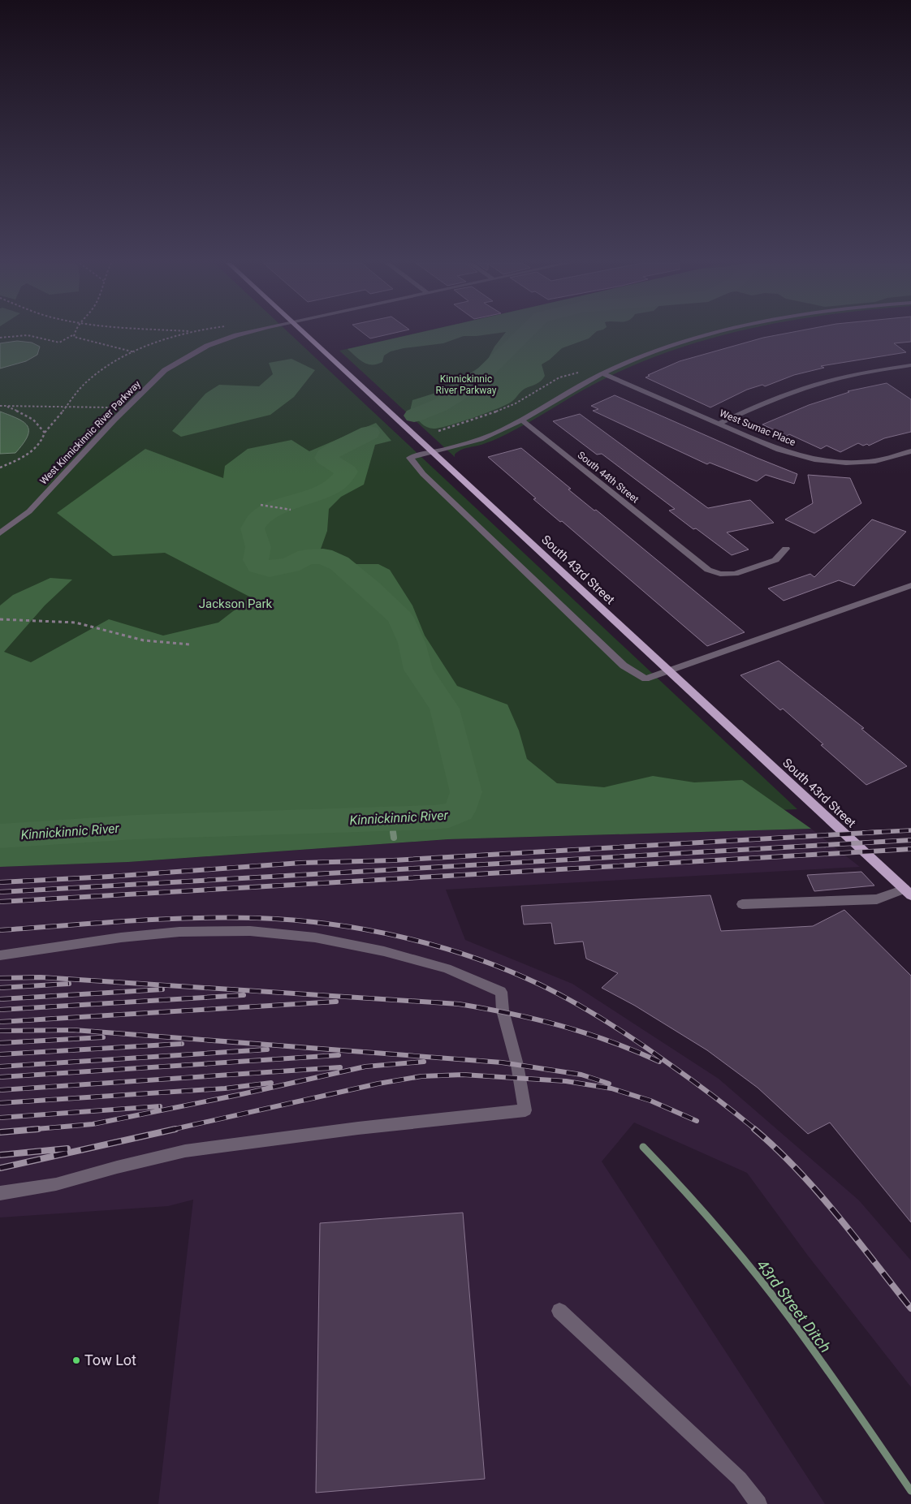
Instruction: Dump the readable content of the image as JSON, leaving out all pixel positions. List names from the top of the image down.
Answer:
{
  "streets": {
    "main road": ["South 43rd Street"],
    "street": ["West Sumac Place", "West Kinnickinnic River Parkway", "South 44th Street"]
  },
  "water": ["Kinnickinnic River", "43rd Street Ditch"],
  "parks": ["Kinnickinnic River Parkway", "Jackson Park"],
  "places": ["Tow Lot"]
}
